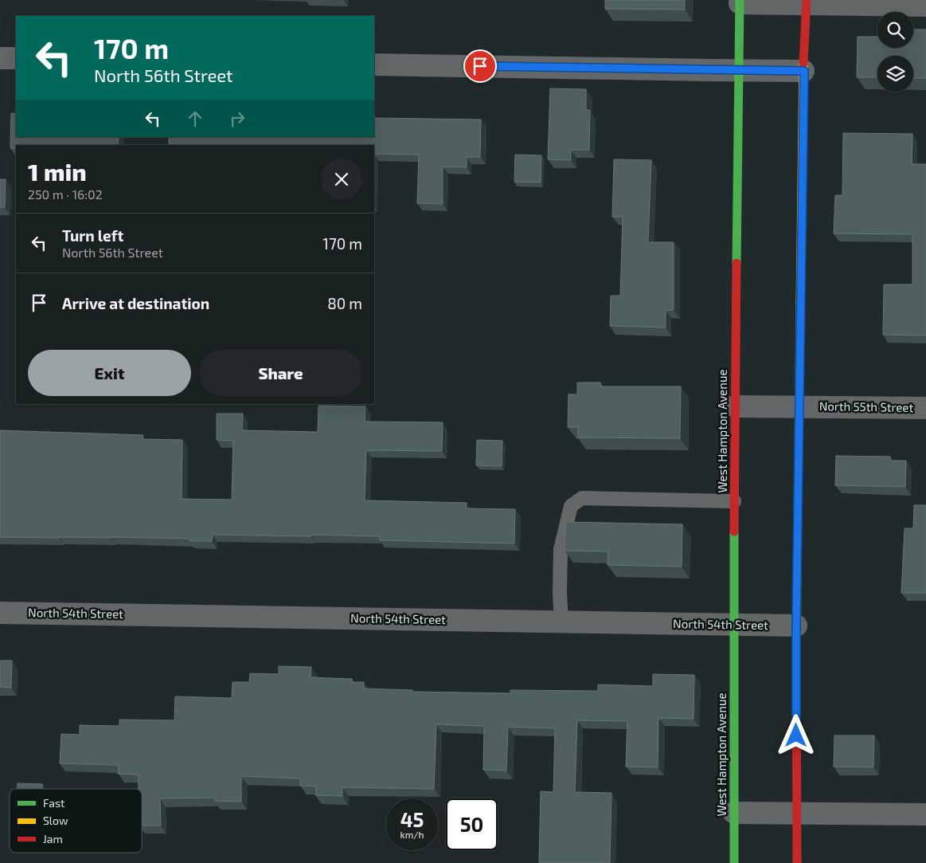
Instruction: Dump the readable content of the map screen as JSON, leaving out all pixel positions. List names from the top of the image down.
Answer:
{
  "streets": {
    "main road": ["West Hampton Avenue"],
    "street": ["North 55th Street", "North 54th Street"]
  },
  "crossings": [
    ["North 55th Street", "West Hampton Avenue"],
    ["West Hampton Avenue", "North 54th Street"]
  ],
  "legend": ["Fast", "Slow", "Jam"],
  "page": {
    "turn": ["170 m", "North 56th Street"],
    "heading": ["1 min", "250 m · 16:02"],
    "list": [
      {
        "name": "Turn left",
        "note": "North 56th Street",
        "value": "170 m"
      },
      {
        "name": "Arrive at destination",
        "value": "80 m"
      }
    ],
    "buttons": ["Exit", "Share"],
    "speed": "45 km/h",
    "limit": "50"
  }
}
